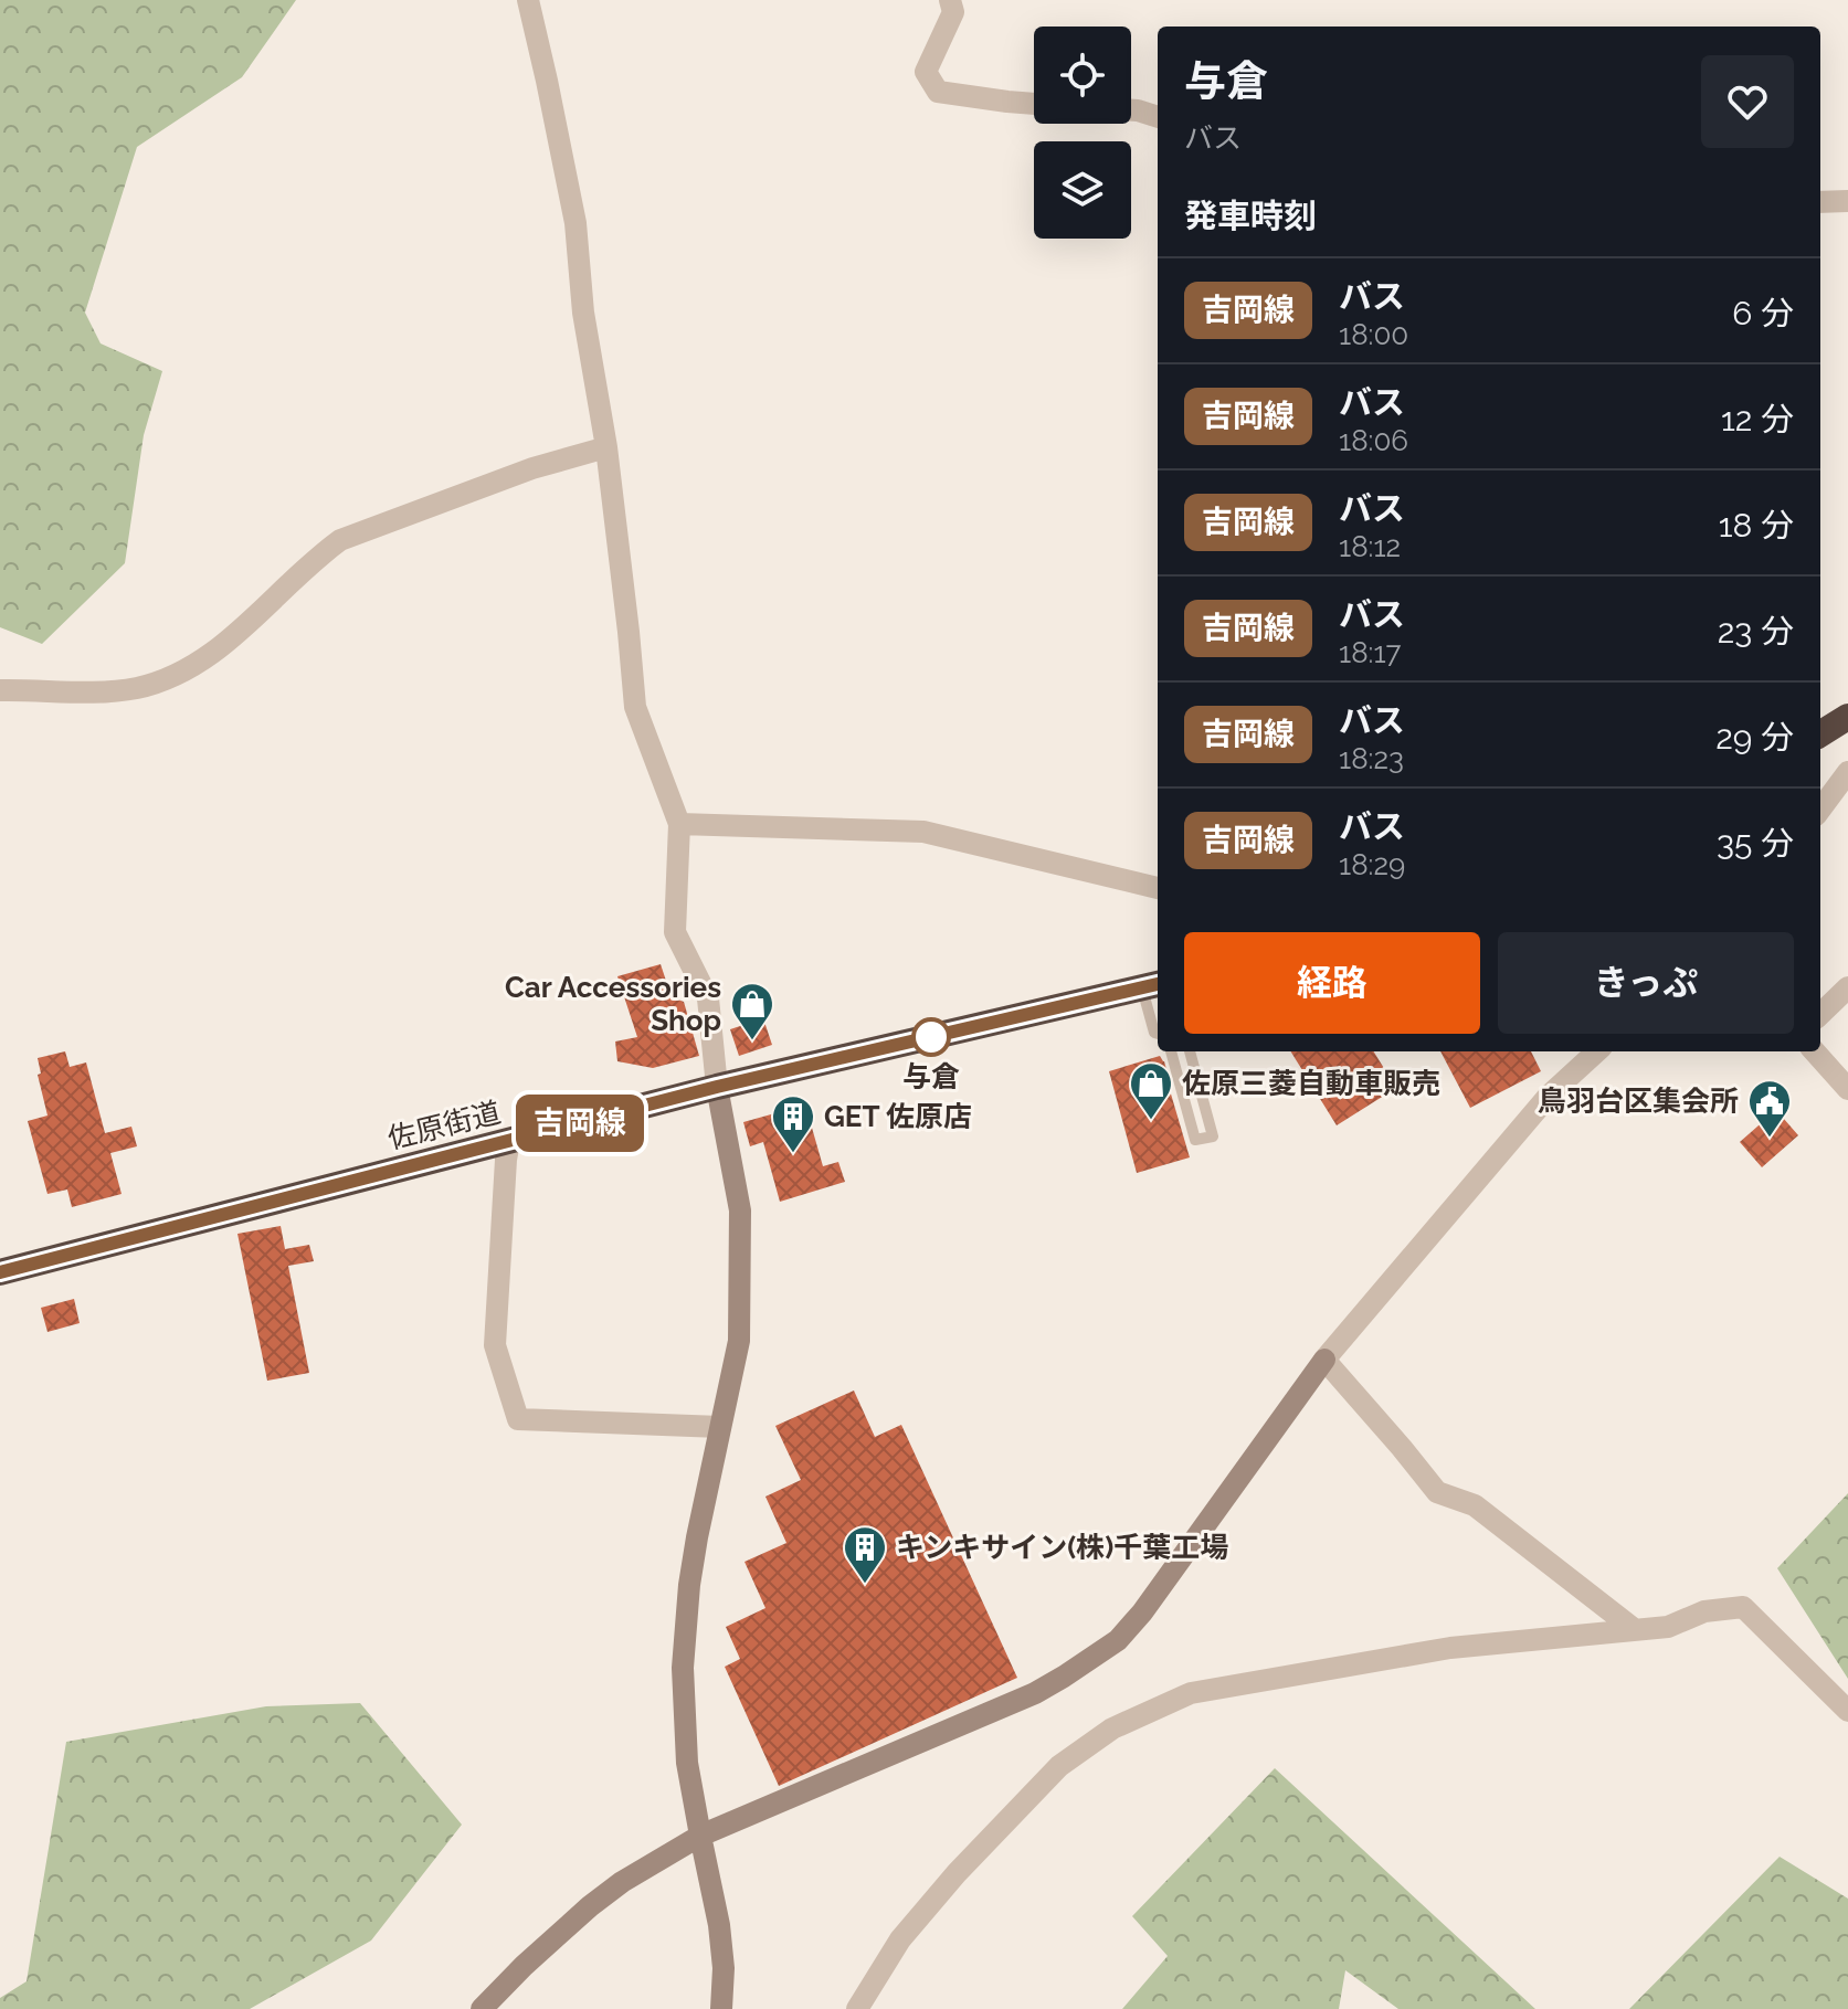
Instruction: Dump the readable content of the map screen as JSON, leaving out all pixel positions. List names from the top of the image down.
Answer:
{
  "streets": {
    "highway": ["佐原街道"]
  },
  "places": {
    "other": ["与倉"],
    "shop": ["Car Accessories Shop", "佐原三菱自動車販売"],
    "public building": ["鳥羽台区集会所"],
    "building": ["GET 佐原店", "キンキサイン(株)千葉工場"]
  },
  "lines": ["bus line 吉岡線"],
  "page": {
    "on_map": "吉岡線",
    "heading": [
      ["与倉", "バス"],
      "発車時刻"
    ],
    "list": [
      {
        "mark": "吉岡線",
        "name": "バス",
        "note": "18:00",
        "value": "6 分"
      },
      {
        "mark": "吉岡線",
        "name": "バス",
        "note": "18:06",
        "value": "12 分"
      },
      {
        "mark": "吉岡線",
        "name": "バス",
        "note": "18:12",
        "value": "18 分"
      },
      {
        "mark": "吉岡線",
        "name": "バス",
        "note": "18:17",
        "value": "23 分"
      },
      {
        "mark": "吉岡線",
        "name": "バス",
        "note": "18:23",
        "value": "29 分"
      },
      {
        "mark": "吉岡線",
        "name": "バス",
        "note": "18:29",
        "value": "35 分"
      }
    ],
    "buttons": ["経路", "きっぷ"]
  }
}
